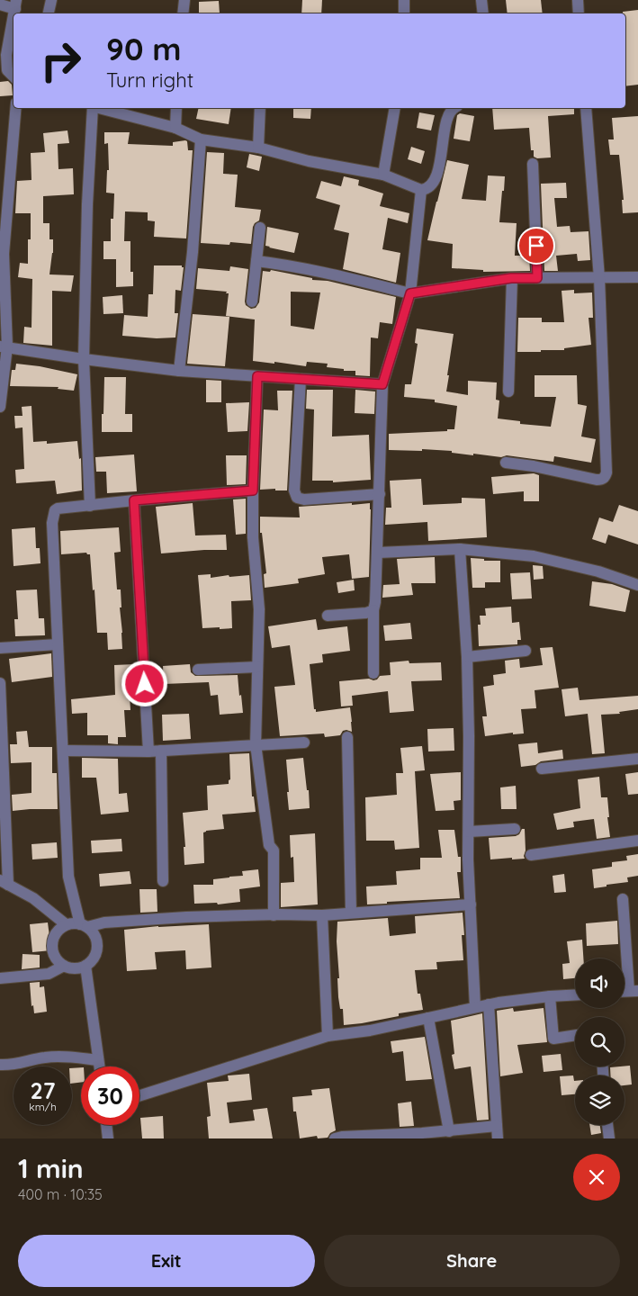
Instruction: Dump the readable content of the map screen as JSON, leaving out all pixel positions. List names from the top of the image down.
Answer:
{
  "page": {
    "turn": ["90 m", "Turn right"],
    "speed": "27 km/h",
    "limit": "30",
    "heading": ["1 min", "400 m · 10:35"],
    "buttons": ["Exit", "Share"]
  }
}
